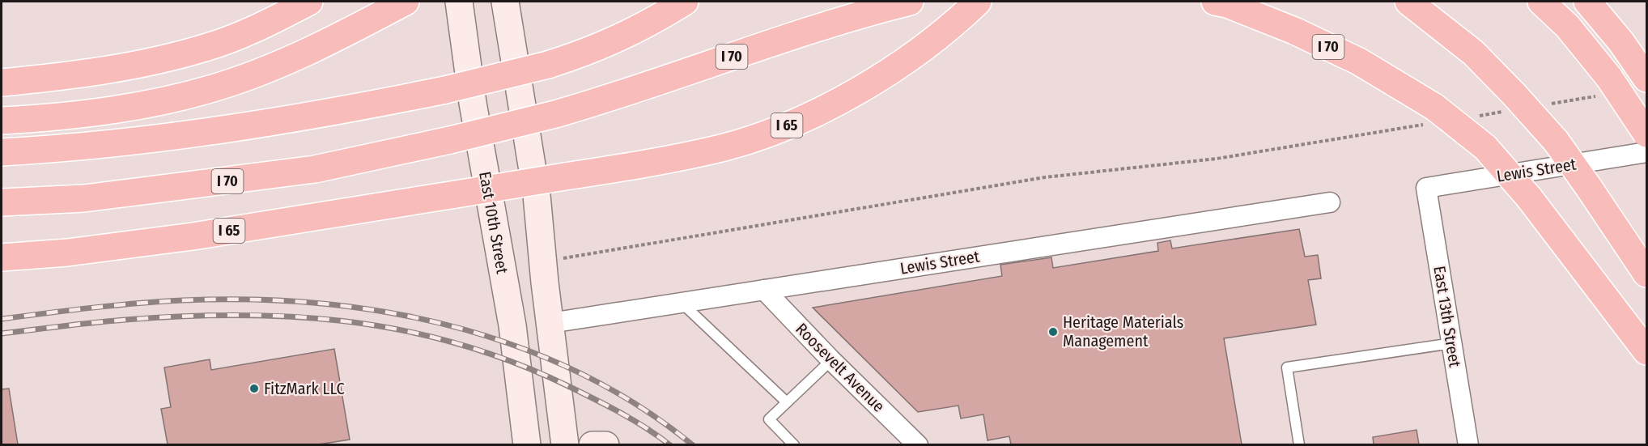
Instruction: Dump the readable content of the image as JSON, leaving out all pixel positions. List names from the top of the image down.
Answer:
{
  "streets": {
    "highway": ["I 70", "I 65"],
    "main road": ["East 10th Street"],
    "street": ["Lewis Street", "East 13th Street", "Roosevelt Avenue"]
  },
  "crossings": [
    ["Lewis Street", "East 13th Street"],
    ["Lewis Street", "Roosevelt Avenue"]
  ],
  "places": ["Heritage Materials Management", "FitzMark LLC"]
}
